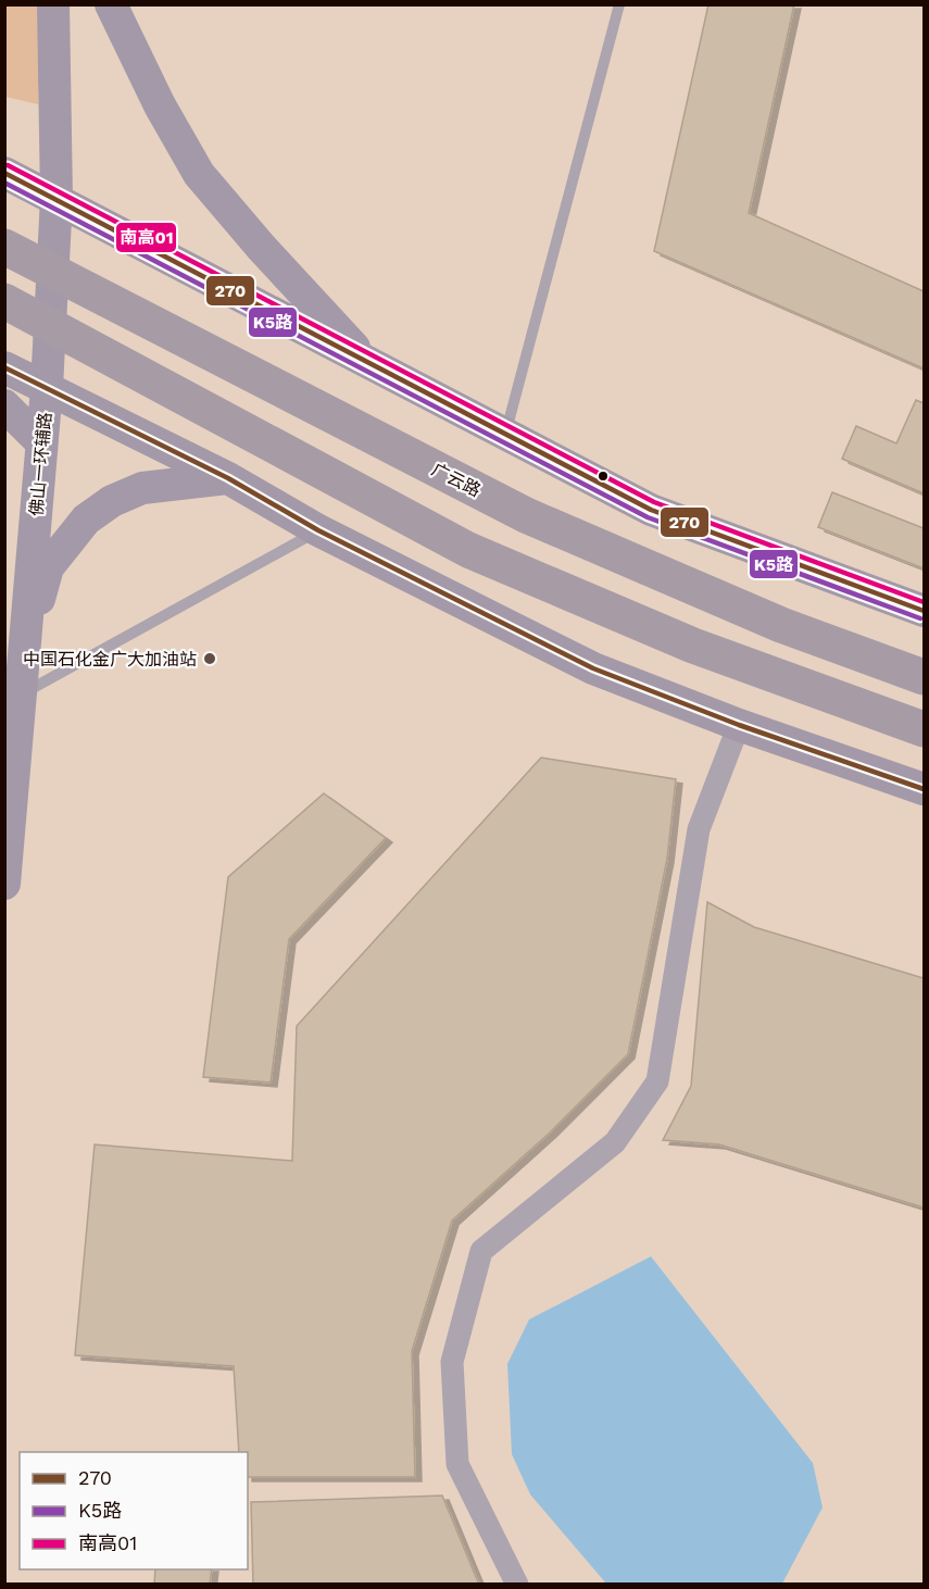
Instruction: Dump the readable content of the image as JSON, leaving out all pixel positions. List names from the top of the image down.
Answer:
{
  "streets": {
    "main road": ["佛山一环辅路", "广云路"]
  },
  "places": ["中国石化金广大加油站"],
  "lines": ["transit line 南高01", "transit line 270", "transit line K5路"],
  "legend": ["270", "K5路", "南高01"]
}
